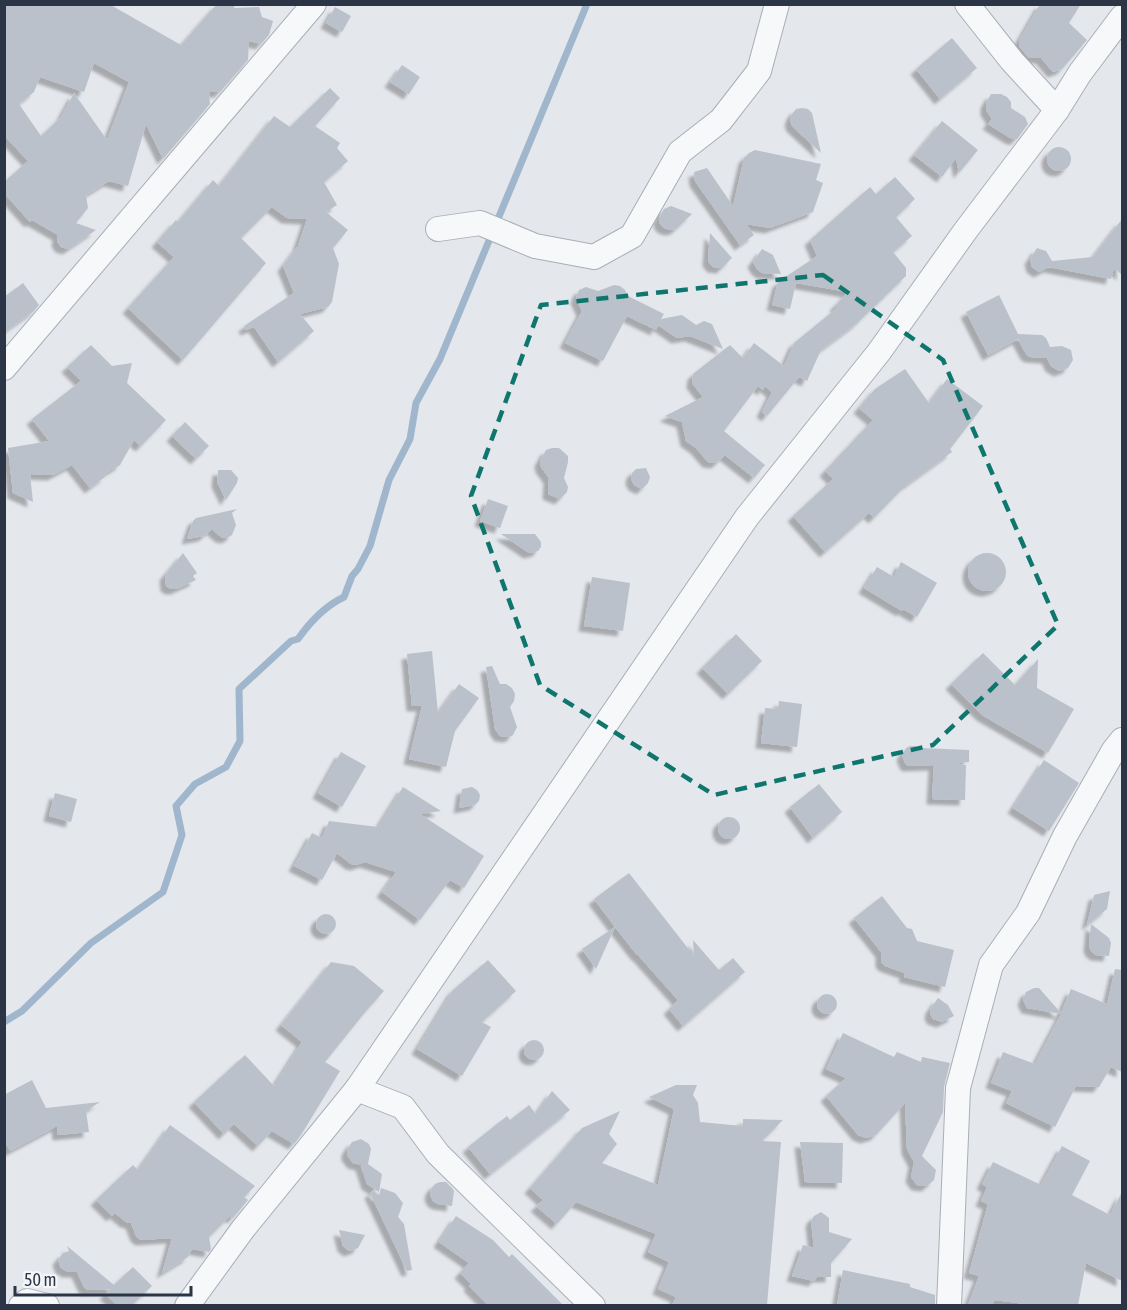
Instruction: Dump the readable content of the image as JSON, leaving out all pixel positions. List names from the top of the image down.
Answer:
{
  "scale_bar": "50 m"
}
